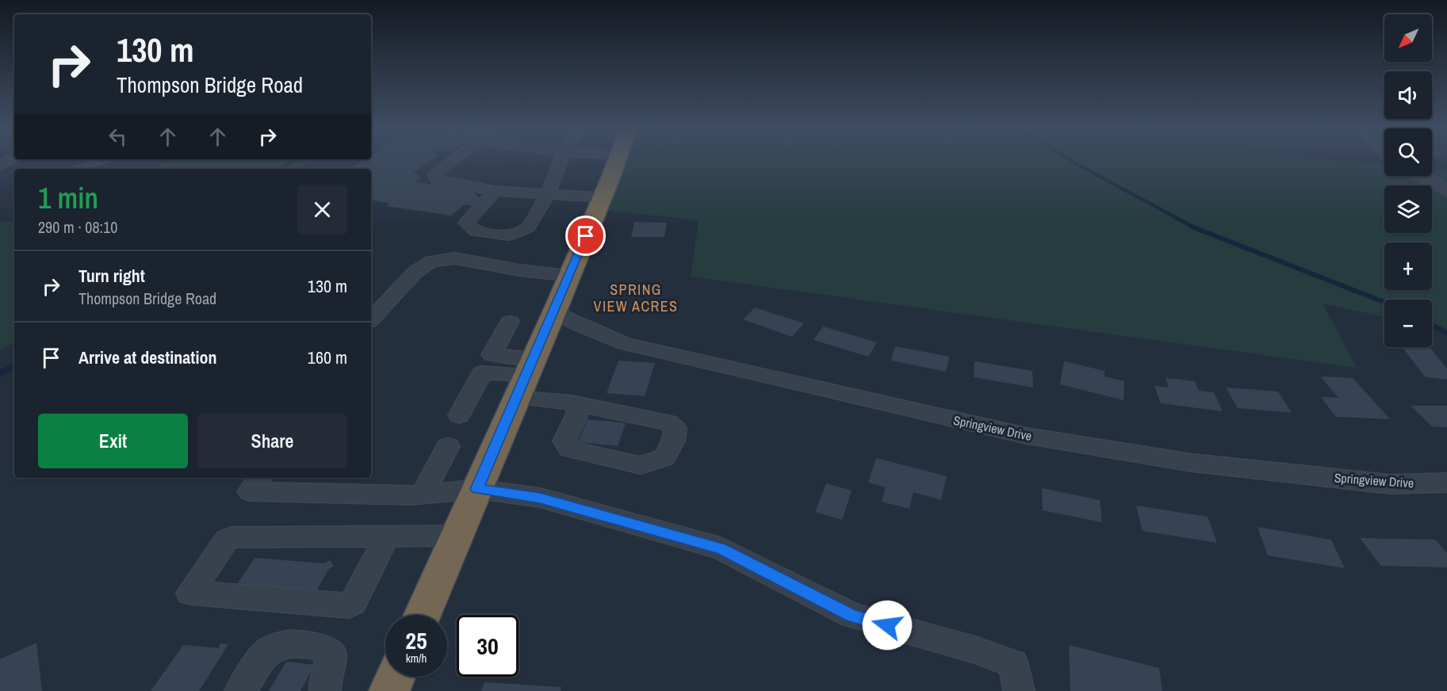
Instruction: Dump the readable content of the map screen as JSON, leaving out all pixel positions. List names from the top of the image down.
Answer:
{
  "streets": {
    "street": ["Springview Drive"]
  },
  "districts": ["SPRING VIEW ACRES"],
  "north": "bottom left",
  "page": {
    "map_buttons": ["+", "−"],
    "turn": ["130 m", "Thompson Bridge Road"],
    "heading": ["1 min", "290 m · 08:10"],
    "list": [
      {
        "name": "Turn right",
        "note": "Thompson Bridge Road",
        "value": "130 m"
      },
      {
        "name": "Arrive at destination",
        "value": "160 m"
      }
    ],
    "buttons": ["Exit", "Share"],
    "speed": "25 km/h",
    "limit": "30"
  }
}
